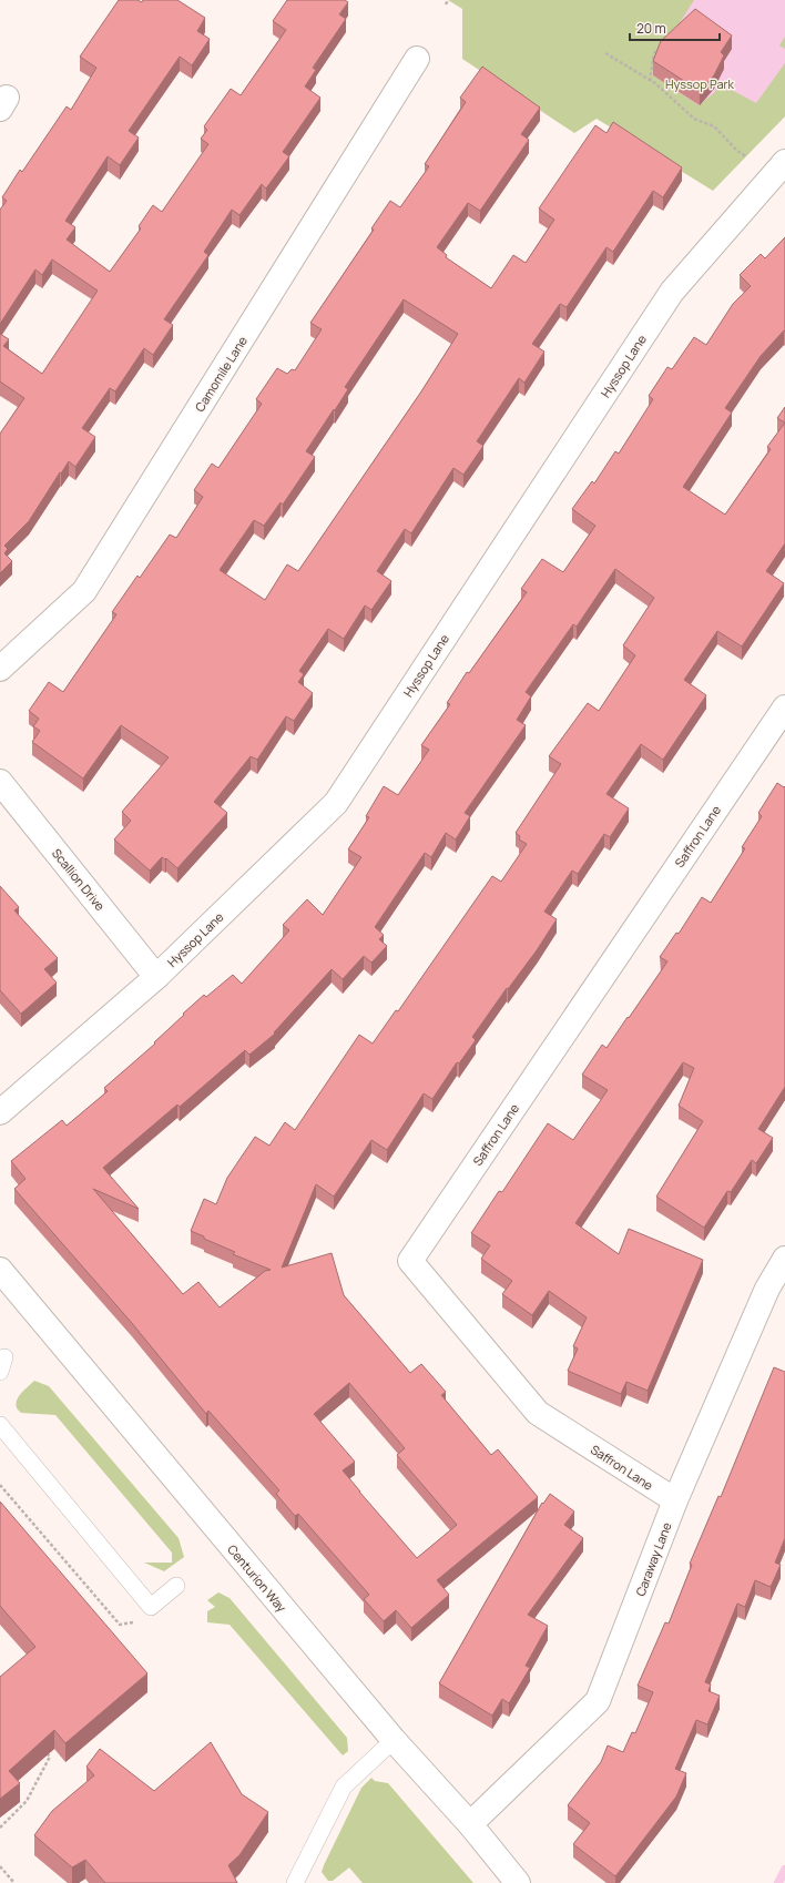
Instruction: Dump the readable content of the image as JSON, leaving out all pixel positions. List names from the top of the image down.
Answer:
{
  "streets": {
    "street": [
      "Hyssop Lane",
      "Camomile Lane",
      "Saffron Lane",
      "Scallion Drive",
      "Caraway Lane",
      "Centurion Way"
    ]
  },
  "crossings": [
    ["Hyssop Lane", "Scallion Drive"],
    ["Saffron Lane", "Caraway Lane"],
    ["Caraway Lane", "Centurion Way"]
  ],
  "parks": ["Hyssop Park"],
  "scale_bar": "20 m"
}
